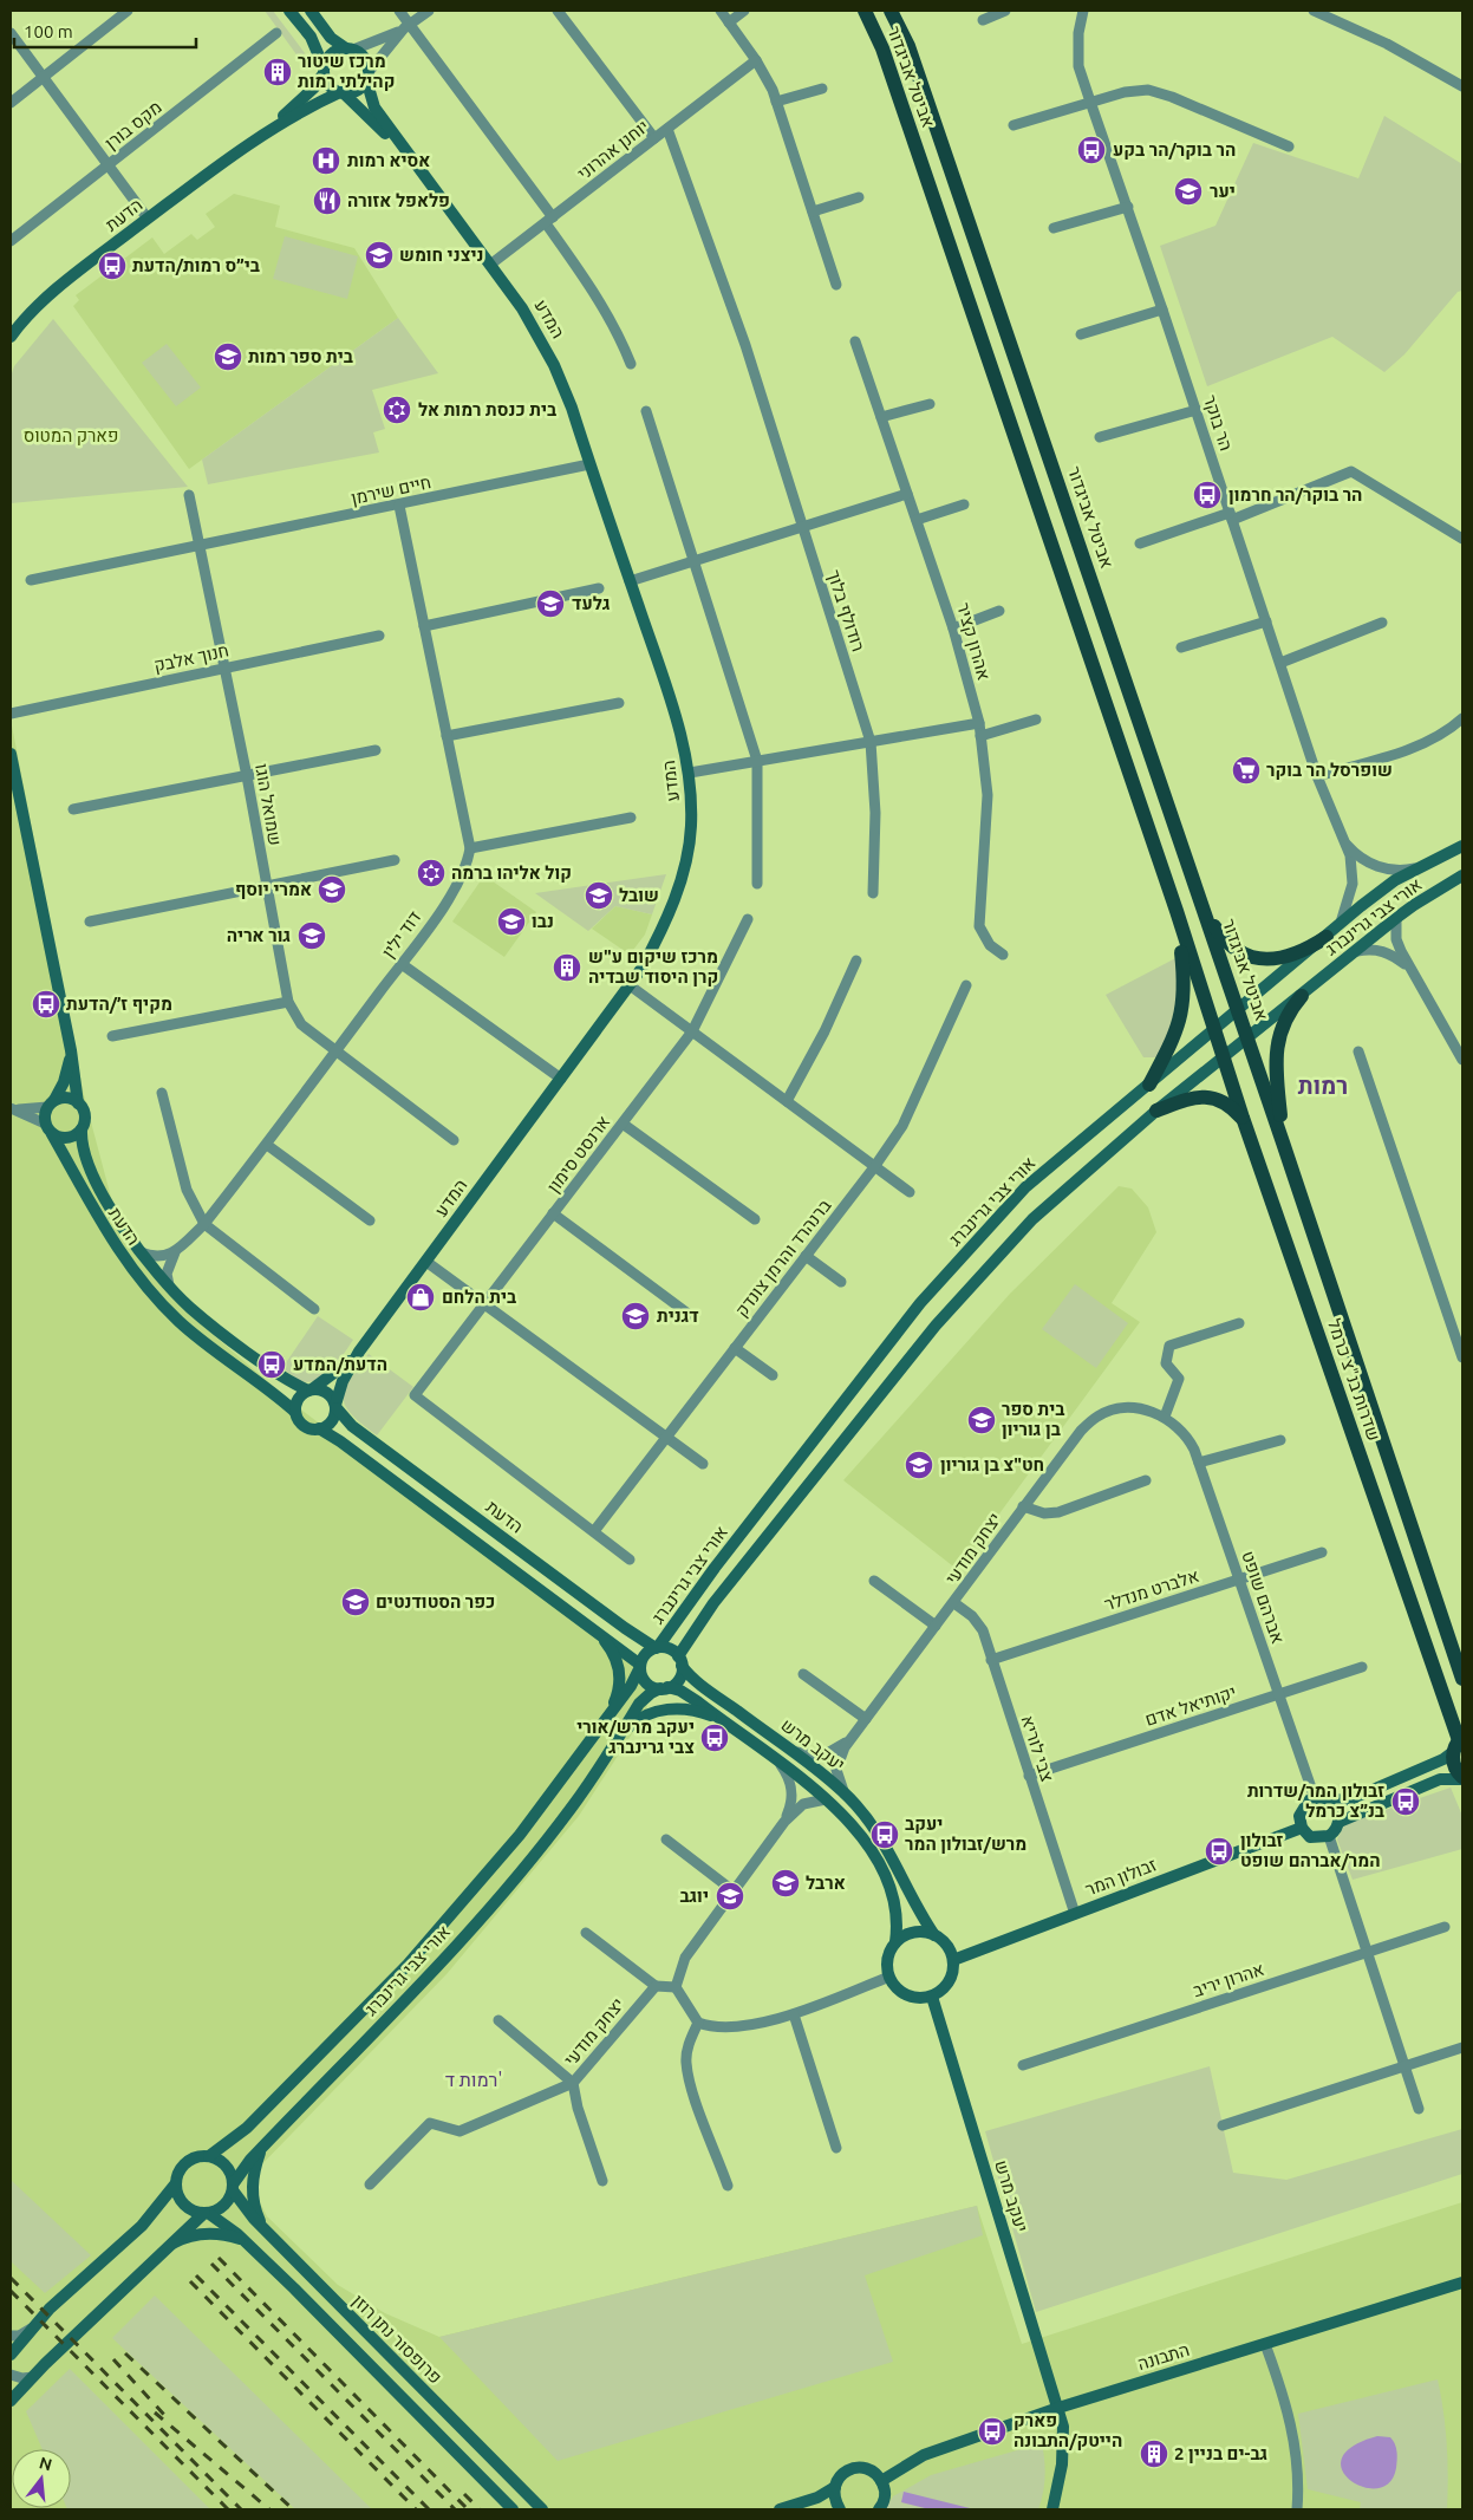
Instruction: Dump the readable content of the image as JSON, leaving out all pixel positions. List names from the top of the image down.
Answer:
{
  "streets": {
    "main road": ["אביטל אביגדור", "שדרות בנ\"צ כרמל"],
    "street": [
      "מקס בורן",
      "יוחנן אהרוני",
      "הדעת",
      "המדע",
      "הר בוקר",
      "חיים שירמן",
      "רודולף בלוך",
      "אהרון קציר",
      "חנוך אלבק",
      "שמואל הוגו",
      "אורי צבי גרינברג",
      "דוד ילין",
      "ארנסט סימון",
      "ברנהרד והרמן צונדק",
      "יצחק מודעי",
      "אלברט מנדלר",
      "אברהם שופט",
      "יקותיאל אדם",
      "יעקב מרש",
      "צבי לוריא",
      "זבולון המר",
      "אהרון יריב",
      "פרופסור נתן רוזן",
      "התבונה"
    ]
  },
  "crossings": [
    ["אביטל אביגדור", "אורי צבי גרינברג"],
    ["אביטל אביגדור", "שדרות בנ\"צ כרמל"],
    ["יוחנן אהרוני", "המדע"],
    ["יוחנן אהרוני", "רודולף בלוך"],
    ["הדעת", "המדע"],
    ["הדעת", "אורי צבי גרינברג"],
    ["הדעת", "יעקב מרש"],
    ["המדע", "חיים שירמן"],
    ["הר בוקר", "אורי צבי גרינברג"],
    ["חיים שירמן", "שמואל הוגו"],
    ["חיים שירמן", "דוד ילין"],
    ["חנוך אלבק", "שמואל הוגו"],
    ["שמואל הוגו", "דוד ילין"],
    ["אורי צבי גרינברג", "שדרות בנ\"צ כרמל"],
    ["אורי צבי גרינברג", "יעקב מרש"],
    ["אורי צבי גרינברג", "פרופסור נתן רוזן"],
    ["ארנסט סימון", "ברנהרד והרמן צונדק"],
    ["יצחק מודעי", "אברהם שופט"],
    ["יצחק מודעי", "יעקב מרש"],
    ["יצחק מודעי", "צבי לוריא"],
    ["אלברט מנדלר", "אברהם שופט"],
    ["אלברט מנדלר", "צבי לוריא"],
    ["אברהם שופט", "יקותיאל אדם"],
    ["אברהם שופט", "זבולון המר"],
    ["יקותיאל אדם", "צבי לוריא"],
    ["יעקב מרש", "זבולון המר"],
    ["יעקב מרש", "התבונה"],
    ["צבי לוריא", "זבולון המר"]
  ],
  "districts": ["רמות", "רמות ד'"],
  "parks": ["פארק המטוס"],
  "places": {
    "building": ["מרכז שיטור קהילתי רמות", "מרכז שיקום ע\"ש קרן היסוד שבדיה", "גב-ים בניין 2"],
    "bus stop": [
      "הר בוקר/הר בקע",
      "בי״ס רמות/הדעת",
      "הר בוקר/הר חרמון",
      "מקיף ז׳/הדעת",
      "הדעת/המדע",
      "יעקב מרש/אורי צבי גרינברג",
      "זבולון המר/שדרות בנ״צ כרמל",
      "יעקב מרש/זבולון המר",
      "זבולון המר/אברהם שופט",
      "פארק הייטק/התבונה"
    ],
    "hospital": ["אסיא רמות"],
    "school or university": [
      "יער",
      "ניצני חומש",
      "בית ספר רמות",
      "גלעד",
      "אמרי יוסף",
      "שובל",
      "נבו",
      "גור אריה",
      "דגנית",
      "בית ספר בן גוריון",
      "חט\"צ בן גוריון",
      "כפר הסטודנטים",
      "ארבל",
      "יוגב"
    ],
    "restaurant": ["פלאפל אזורה"],
    "synagogue": ["בית כנסת רמות אל", "קול אליהו ברמה"],
    "supermarket": ["שופרסל הר בוקר"],
    "shop": ["בית הלחם"]
  },
  "scale_bar": "100 m",
  "north": "top"
}
